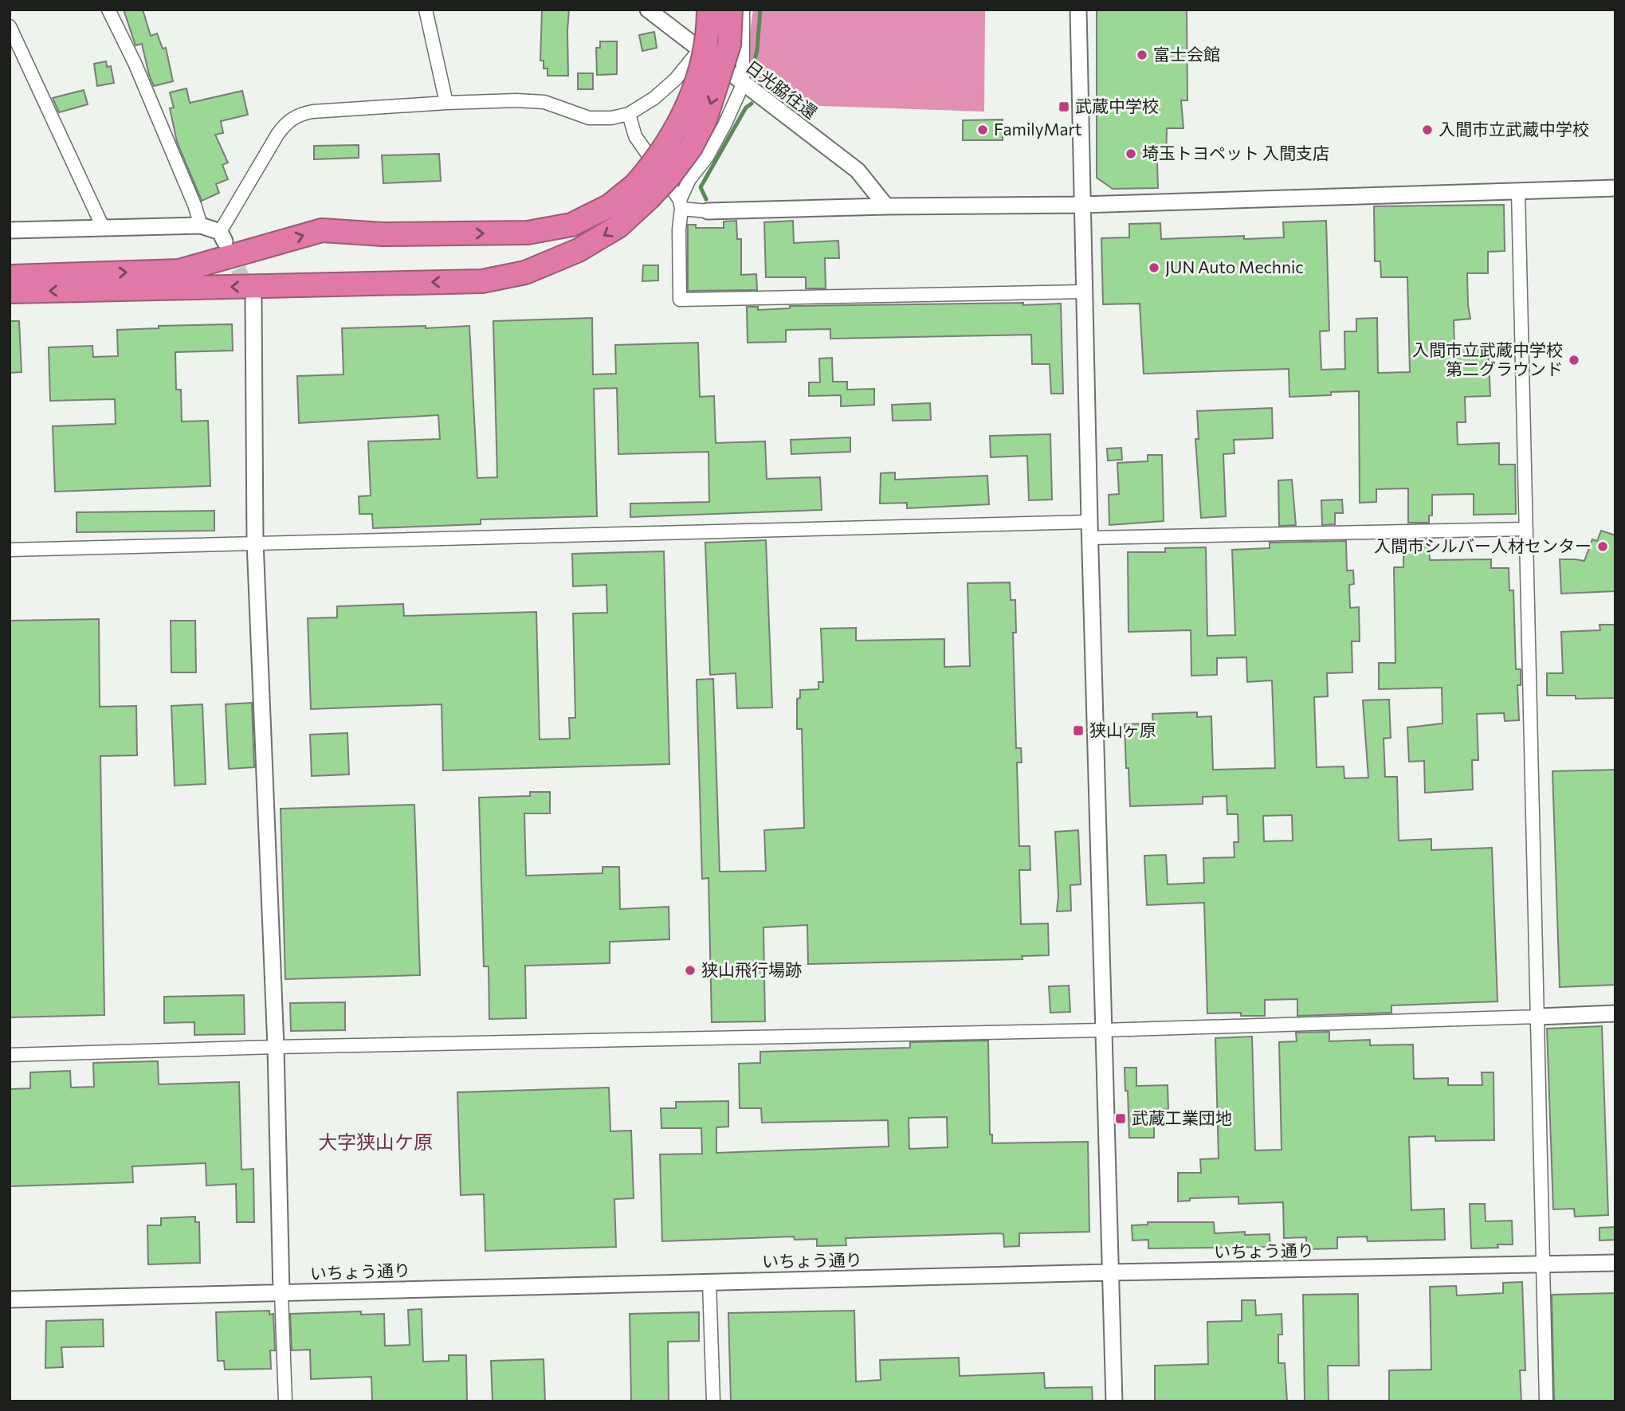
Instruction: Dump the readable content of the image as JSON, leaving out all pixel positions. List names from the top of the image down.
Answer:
{
  "streets": {
    "street": ["日光脇往還", "いちょう通り"]
  },
  "districts": ["大字狭山ケ原"],
  "places": {
    "other": [
      "富士会館",
      "FamilyMart",
      "入間市立武蔵中学校",
      "埼玉トヨペット 入間支店",
      "JUN Auto Mechnic",
      "入間市立武蔵中学校 第二グラウンド",
      "入間市シルバー人材センター",
      "狭山飛行場跡"
    ],
    "transit": ["武蔵中学校", "狭山ヶ原", "武蔵工業団地"]
  }
}
